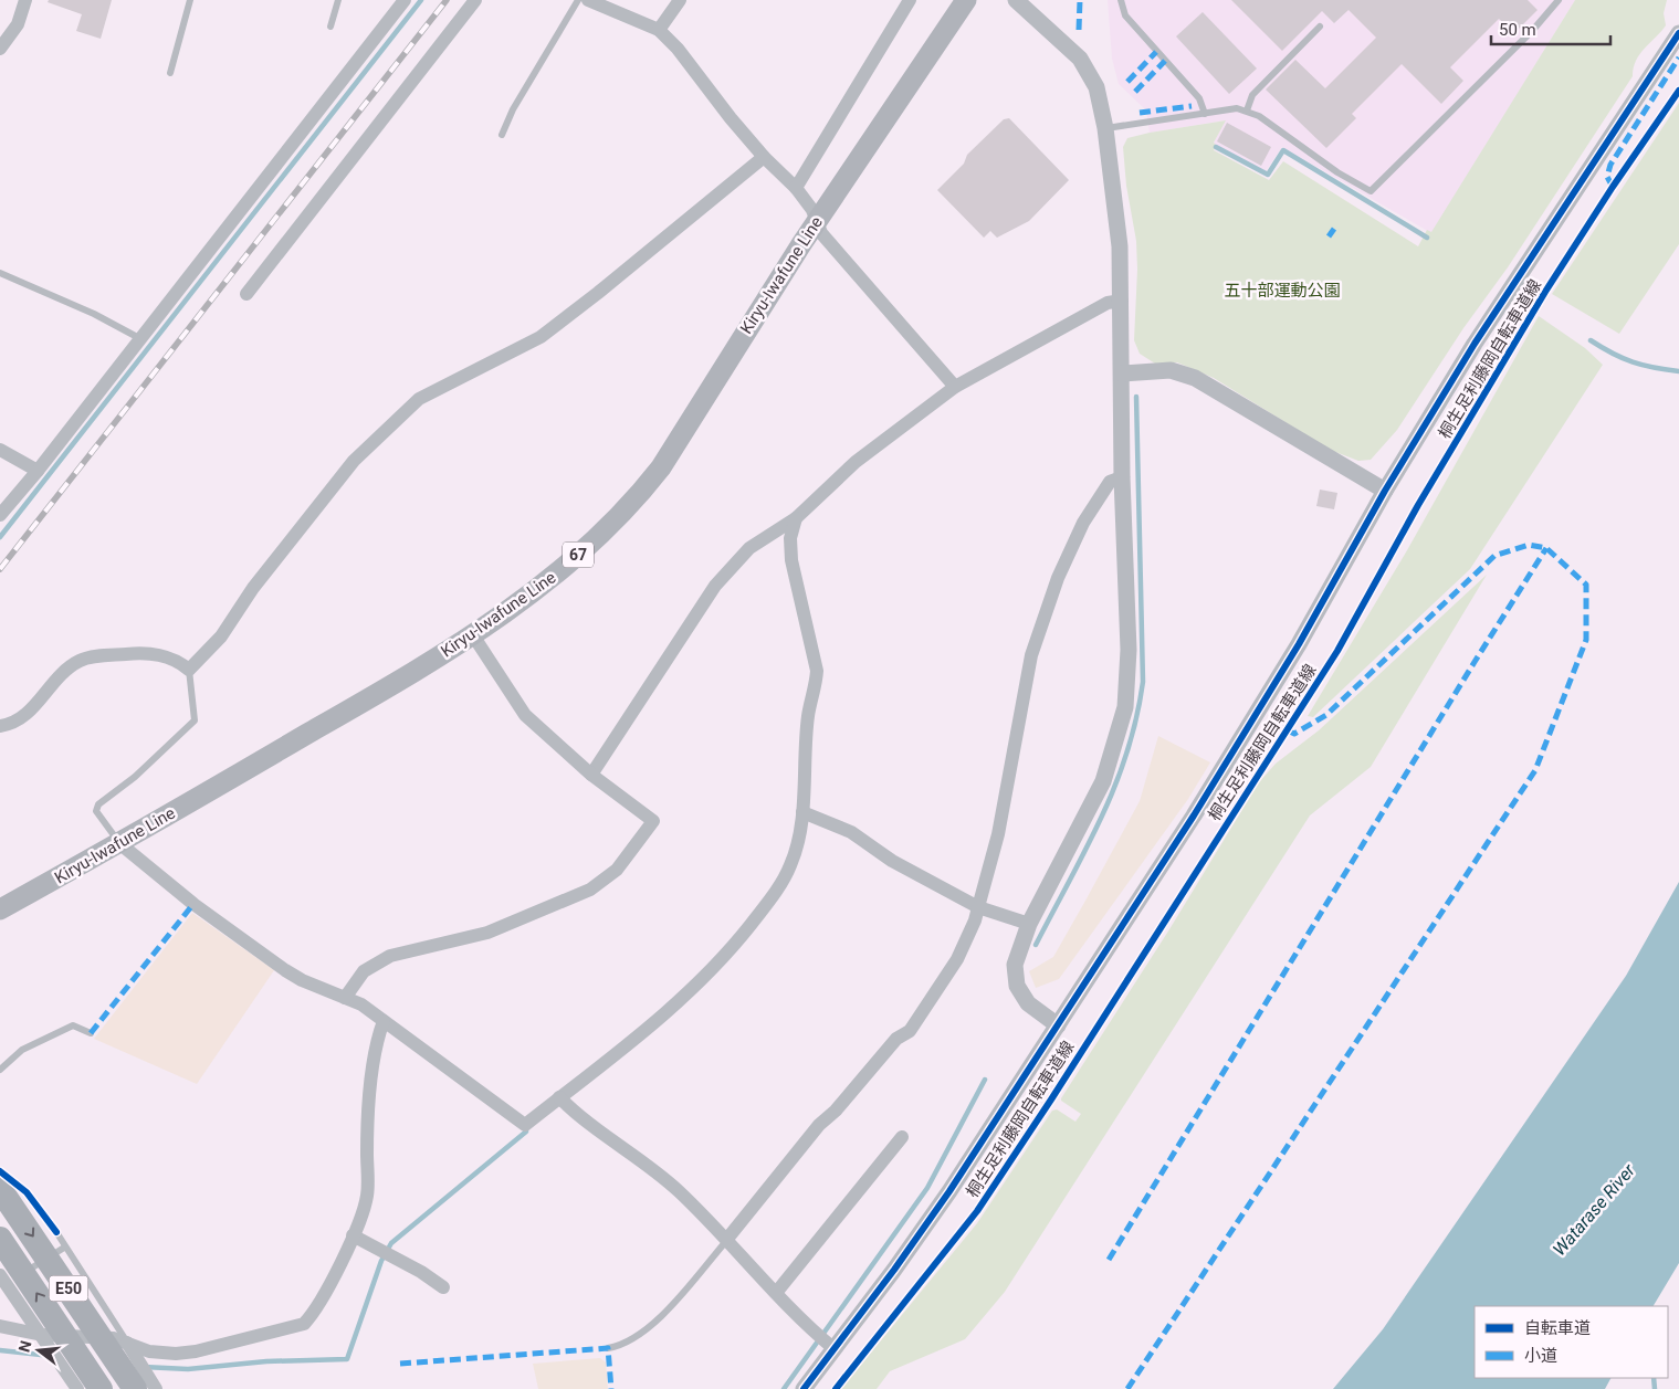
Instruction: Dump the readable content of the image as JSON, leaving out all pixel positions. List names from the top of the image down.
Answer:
{
  "streets": {
    "highway": ["E50"],
    "main road": ["Kiryu-Iwafune Line", "67"],
    "cycle path": ["桐生足利藤岡自転車道線"]
  },
  "water": ["Watarase River"],
  "parks": ["五十部運動公園"],
  "legend": ["自転車道", "小道"],
  "scale_bar": "50 m",
  "north": "left"
}
